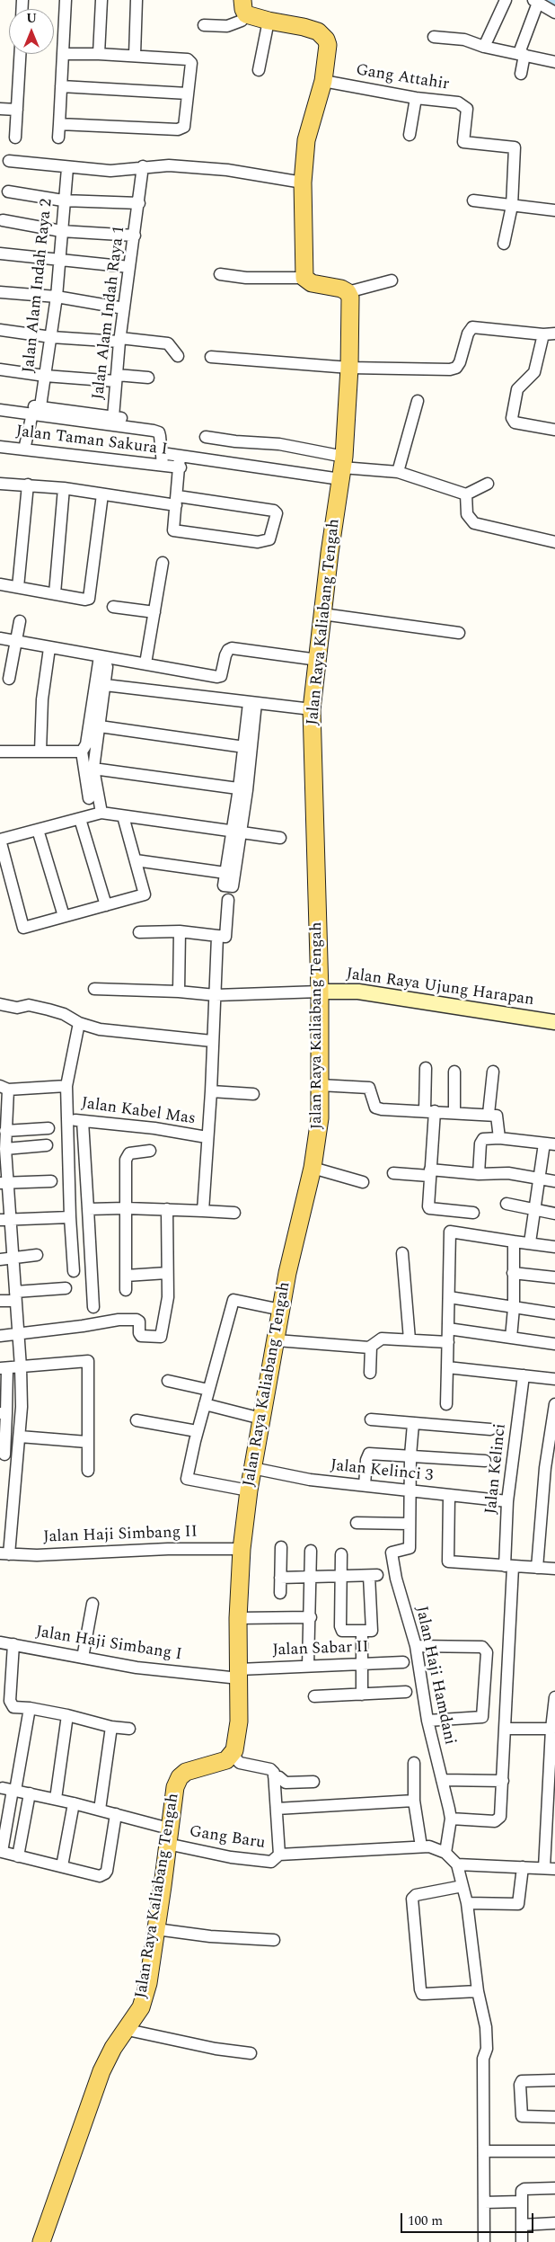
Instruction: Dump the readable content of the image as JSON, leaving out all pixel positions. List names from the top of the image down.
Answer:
{
  "streets": {
    "main road": ["Jalan Raya Kaliabang Tengah"],
    "street": [
      "Gang Attahir",
      "Jalan Alam Indah Raya 2",
      "Jalan Alam Indah Raya 1",
      "Jalan Taman Sakura I",
      "Jalan Raya Ujung Harapan",
      "Jalan Kabel Mas",
      "Jalan Kelinci",
      "Jalan Kelinci 3",
      "Jalan Haji Simbang II",
      "Jalan Haji Simbang I",
      "Jalan Sabar II",
      "Jalan Haji Hamdani",
      "Gang Baru"
    ]
  },
  "crossings": [
    ["Jalan Alam Indah Raya 2", "Jalan Alam Indah Raya 1"],
    ["Jalan Alam Indah Raya 2", "Jalan Taman Sakura I"],
    ["Jalan Raya Kaliabang Tengah", "Jalan Raya Ujung Harapan"],
    ["Jalan Raya Kaliabang Tengah", "Jalan Kelinci 3"],
    ["Jalan Raya Kaliabang Tengah", "Jalan Haji Simbang II"],
    ["Jalan Raya Kaliabang Tengah", "Jalan Haji Simbang I"],
    ["Jalan Raya Kaliabang Tengah", "Jalan Sabar II"],
    ["Jalan Raya Kaliabang Tengah", "Gang Baru"],
    ["Jalan Kelinci", "Jalan Kelinci 3"],
    ["Jalan Kelinci", "Jalan Haji Hamdani"],
    ["Jalan Kelinci 3", "Jalan Haji Hamdani"],
    ["Jalan Haji Simbang I", "Jalan Sabar II"]
  ],
  "scale_bar": "100 m",
  "north": "top"
}
